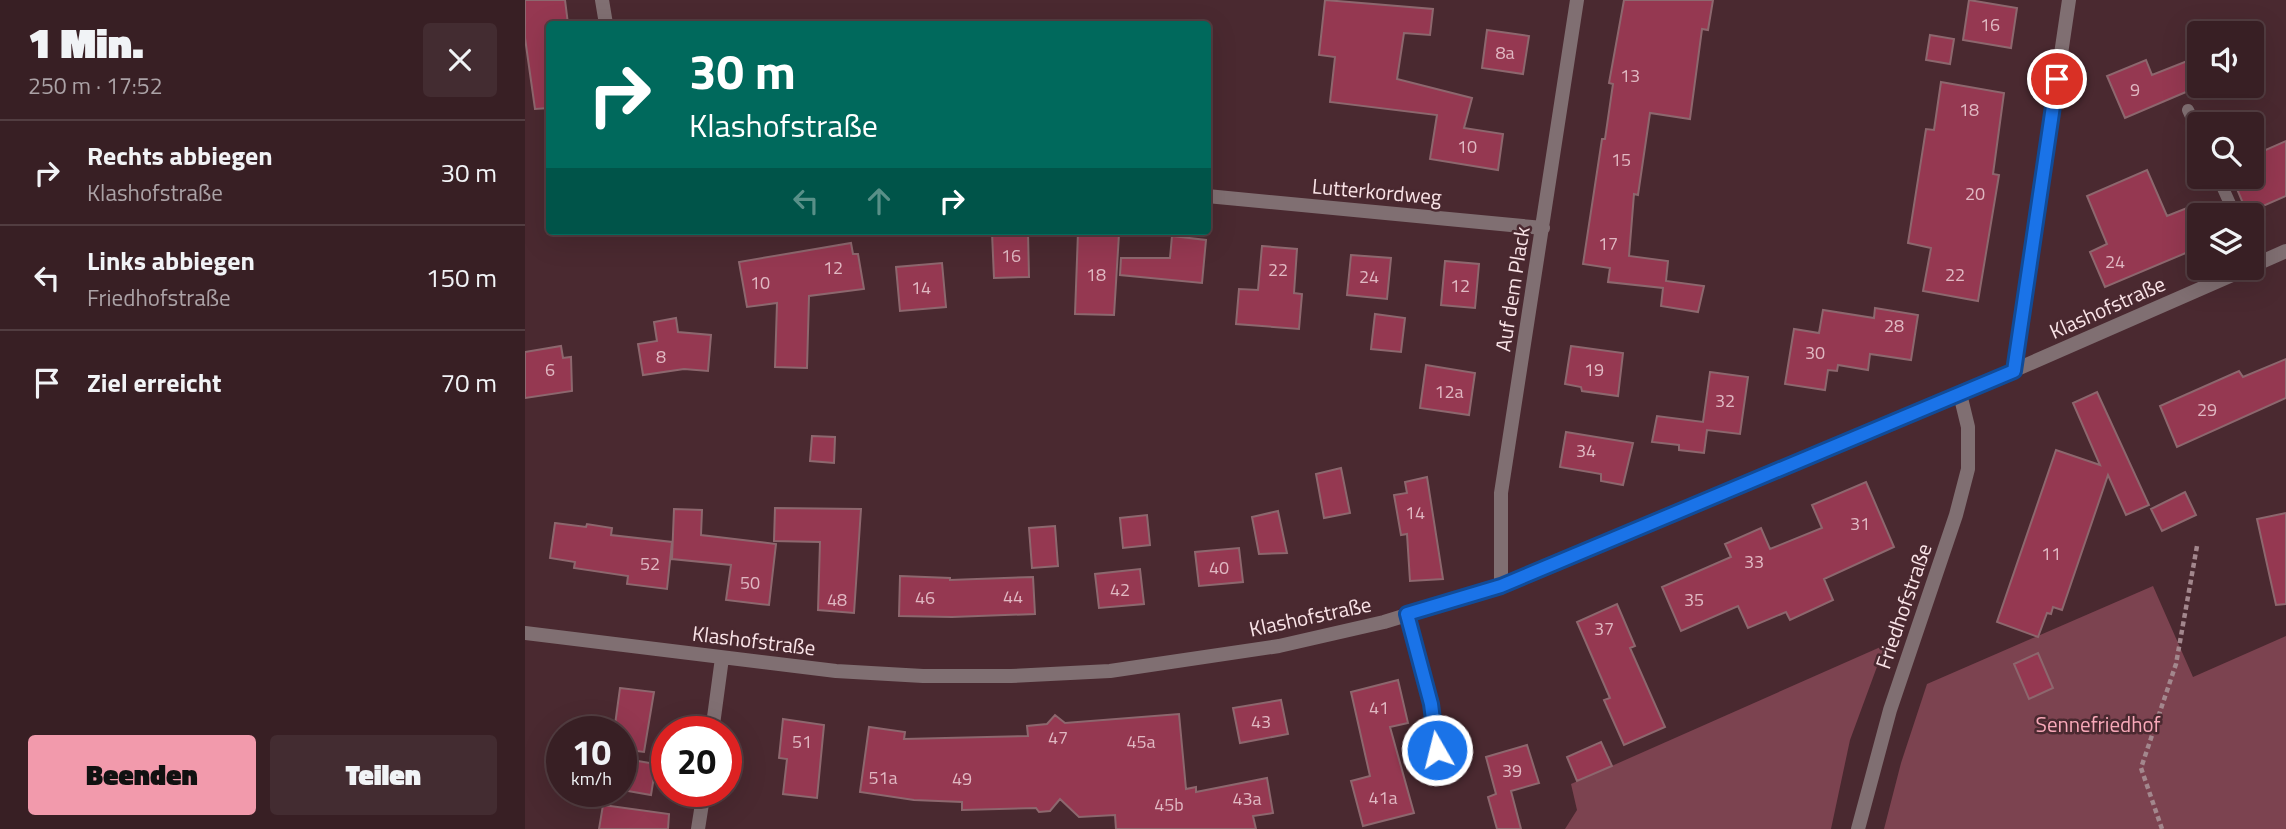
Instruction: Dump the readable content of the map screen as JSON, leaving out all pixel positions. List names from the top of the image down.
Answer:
{
  "streets": {
    "street": [
      "Lutterkordweg",
      "Auf dem Plack",
      "Klashofstraße",
      "Friedhofstraße"
    ]
  },
  "crossings": [
    ["Lutterkordweg", "Auf dem Plack"],
    ["Auf dem Plack", "Klashofstraße"],
    ["Klashofstraße", "Friedhofstraße"]
  ],
  "parks": ["Sennefriedhof"],
  "house_numbers": [
    "16",
    "8a",
    "13",
    "9",
    "18",
    "10",
    "15",
    "20",
    "17",
    "16",
    "24",
    "12",
    "22",
    "18",
    "22",
    "24",
    "10",
    "12",
    "14",
    "28",
    "30",
    "8",
    "6",
    "19",
    "12a",
    "32",
    "29",
    "34",
    "14",
    "31",
    "11",
    "33",
    "52",
    "40",
    "50",
    "42",
    "44",
    "46",
    "48",
    "35",
    "37",
    "41",
    "43",
    "47",
    "51",
    "45a",
    "39",
    "51a",
    "49",
    "41a",
    "43a",
    "45b"
  ],
  "page": {
    "heading": ["1 Min.", "250 m · 17:52"],
    "turn": ["30 m", "Klashofstraße"],
    "list": [
      {
        "name": "Rechts abbiegen",
        "note": "Klashofstraße",
        "value": "30 m"
      },
      {
        "name": "Links abbiegen",
        "note": "Friedhofstraße",
        "value": "150 m"
      },
      {
        "name": "Ziel erreicht",
        "value": "70 m"
      }
    ],
    "speed": "10 km/h",
    "limit": "20",
    "buttons": ["Beenden", "Teilen"]
  }
}
